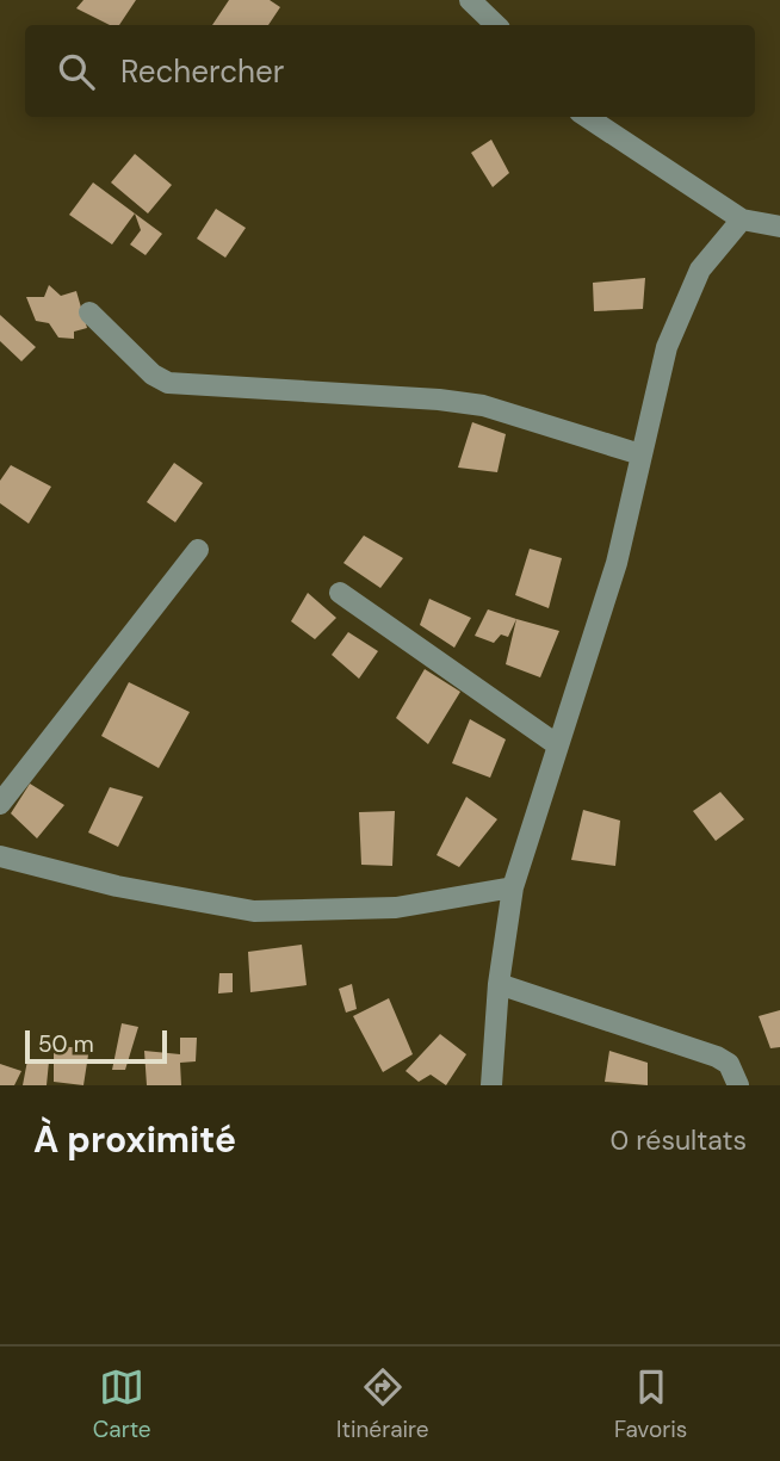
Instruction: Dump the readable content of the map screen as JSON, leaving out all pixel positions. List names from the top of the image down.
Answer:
{
  "scale_bar": "50 m",
  "page": {
    "search": "Rechercher",
    "scale": "50 m",
    "heading": ["À proximité", "0 résultats"],
    "nav": ["Carte", "Itinéraire", "Favoris"]
  }
}
